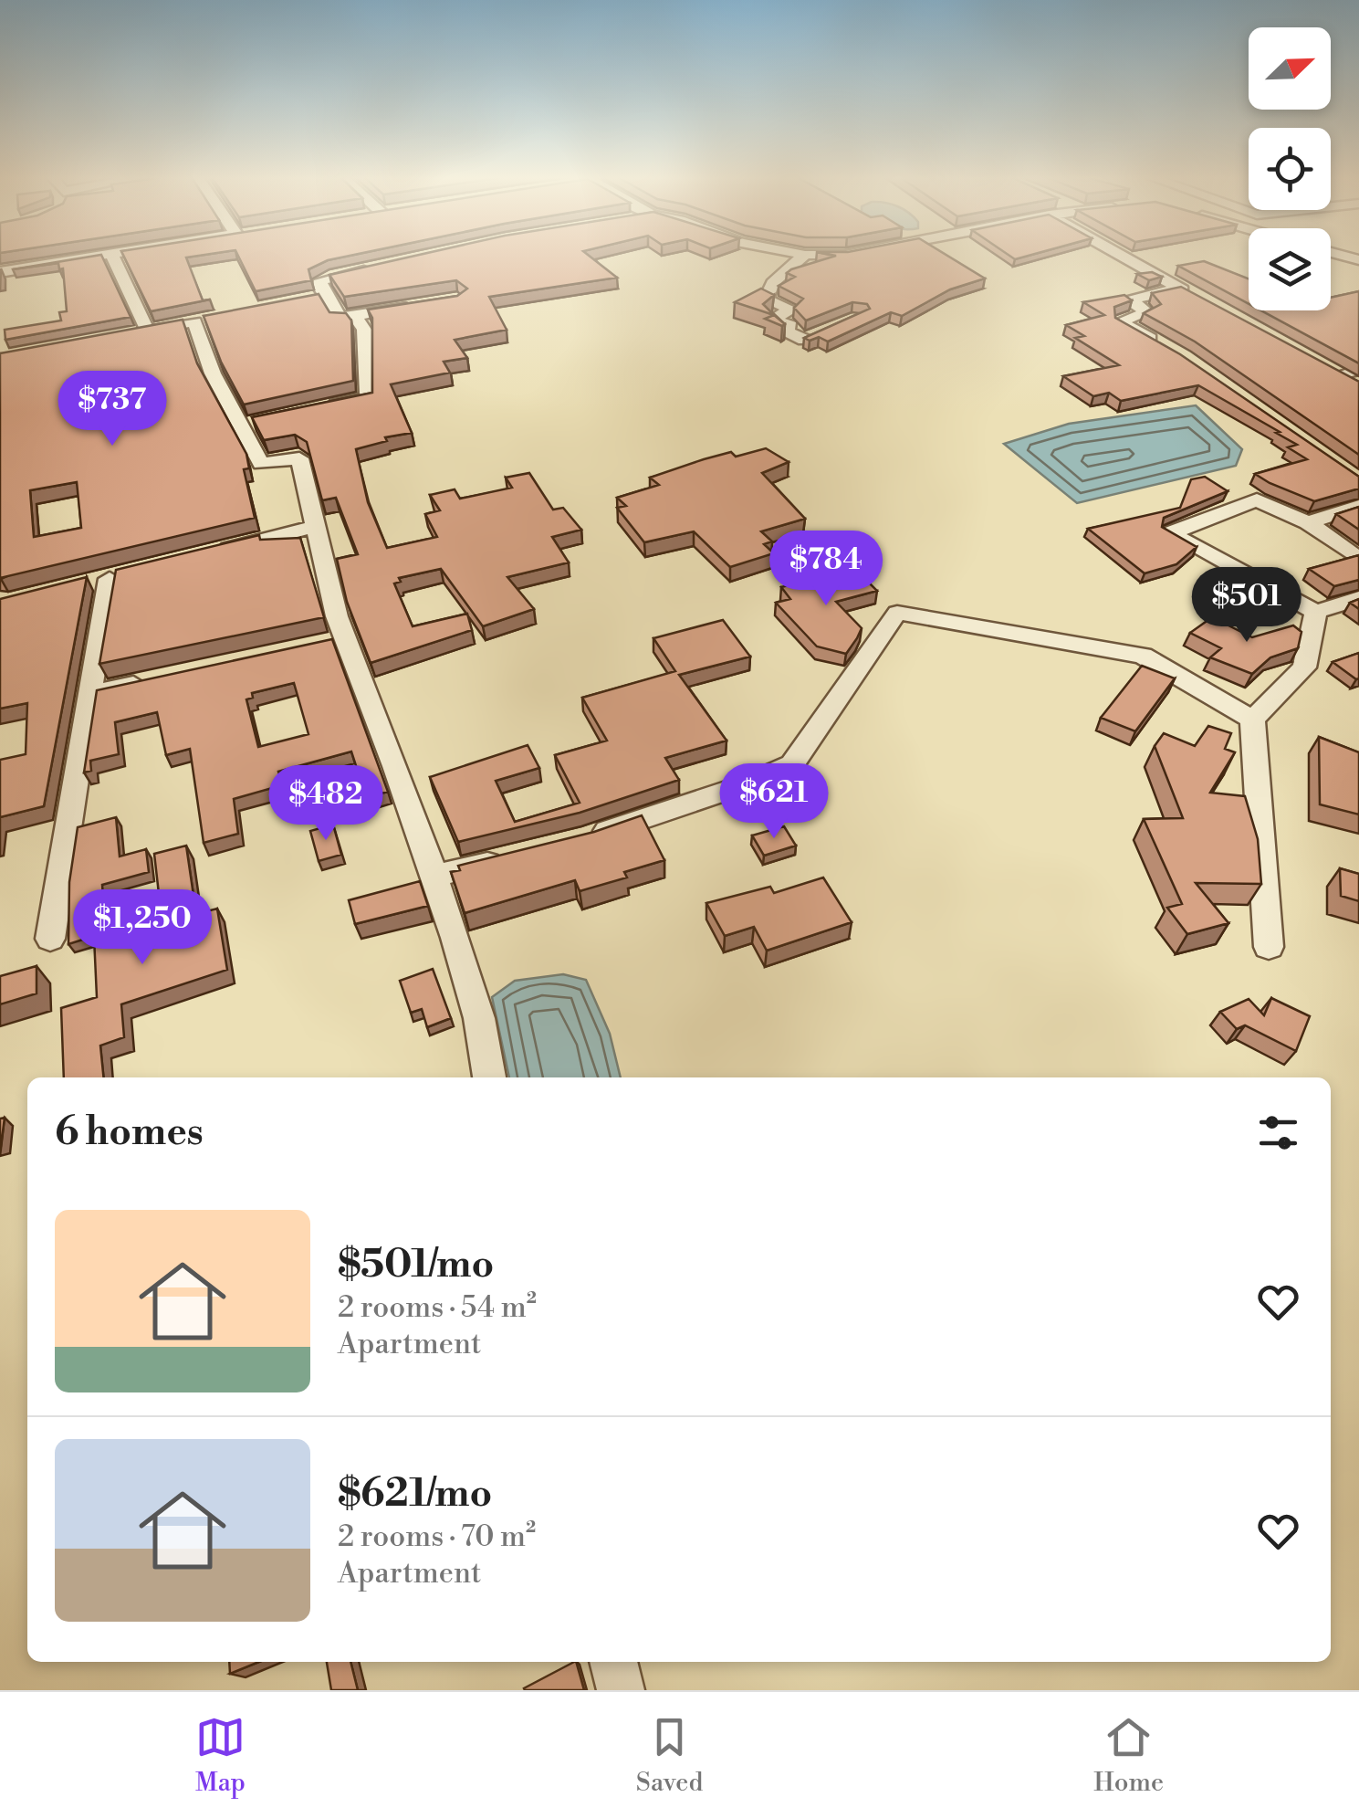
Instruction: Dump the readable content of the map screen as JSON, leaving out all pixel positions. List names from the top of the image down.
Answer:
{
  "north": "top right",
  "page": {
    "price": [
      "$737",
      "$784",
      "$501",
      "$621",
      "$482",
      "$1,250"
    ],
    "heading": "6 homes",
    "list": [
      {
        "name": "$501/mo",
        "note": "2 rooms · 54 m² · Apartment"
      },
      {
        "name": "$621/mo",
        "note": "2 rooms · 70 m² · Apartment"
      }
    ],
    "tabs": ["Map", "Saved", "Home"]
  }
}
